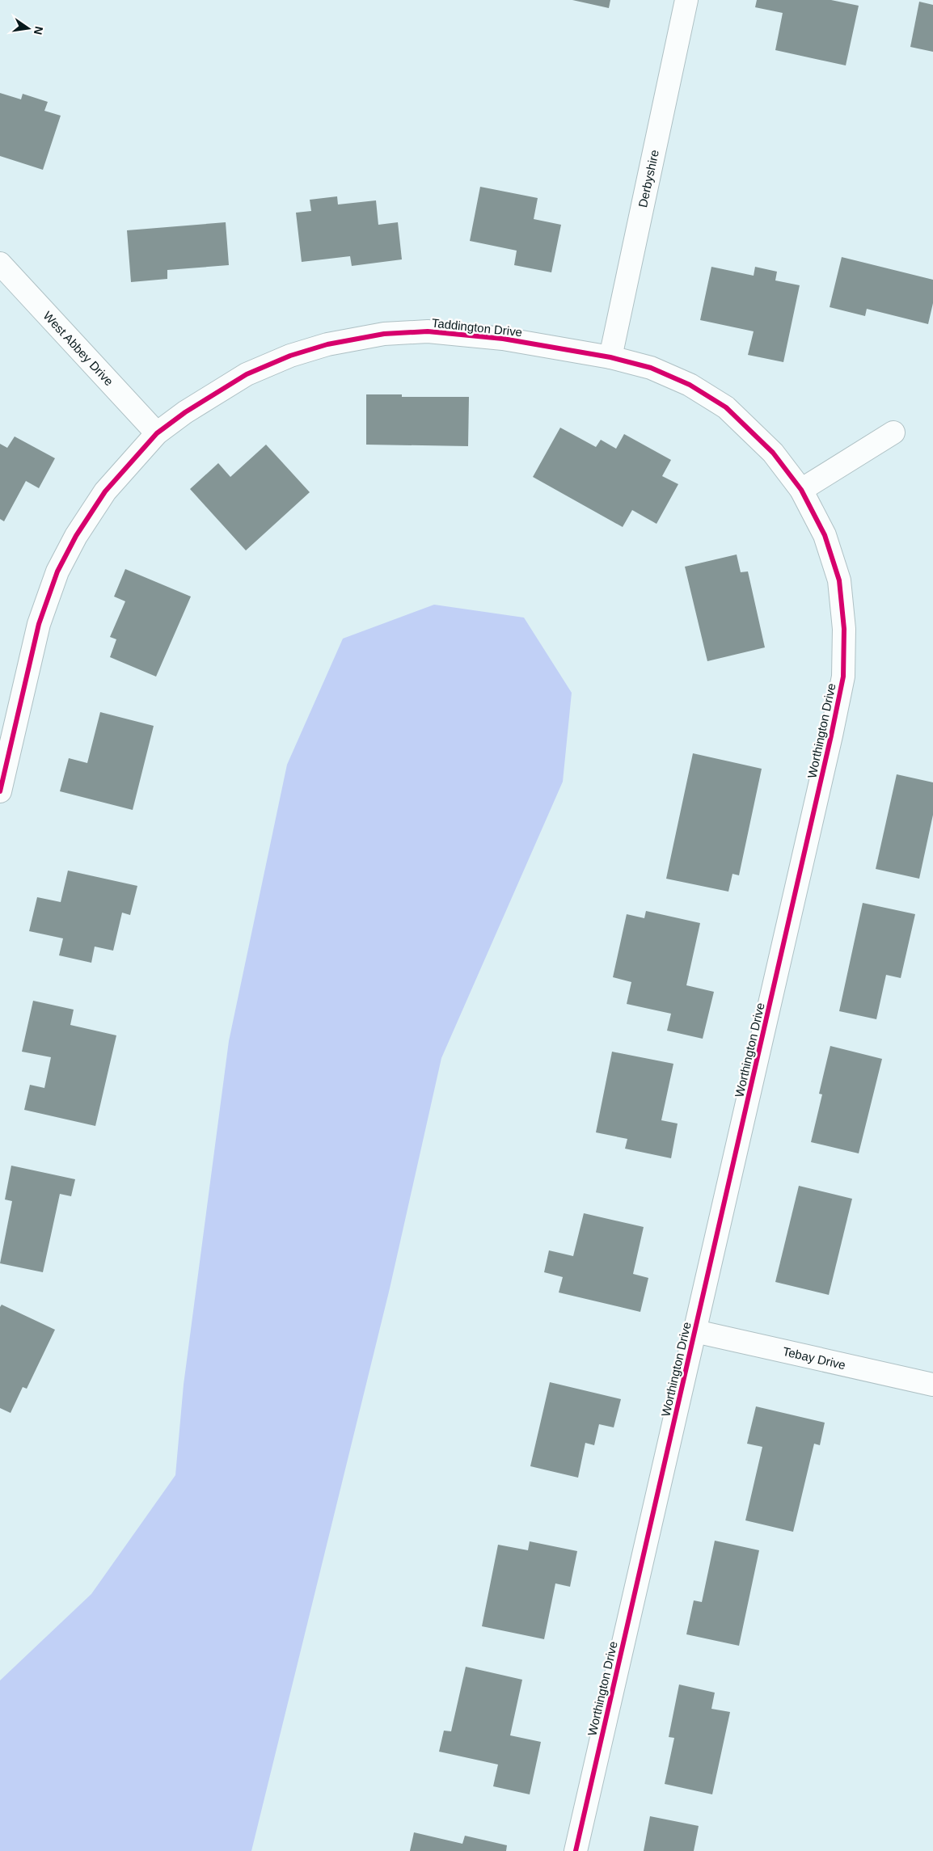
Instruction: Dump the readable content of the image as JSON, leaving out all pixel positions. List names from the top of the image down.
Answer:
{
  "streets": {
    "street": [
      "Derbyshire",
      "Taddington Drive",
      "West Abbey Drive",
      "Worthington Drive",
      "Tebay Drive"
    ]
  },
  "crossings": [
    ["Derbyshire", "Taddington Drive"],
    ["Derbyshire", "Worthington Drive"],
    ["Taddington Drive", "West Abbey Drive"],
    ["Taddington Drive", "Worthington Drive"],
    ["Worthington Drive", "Tebay Drive"]
  ],
  "north": "right"
}
